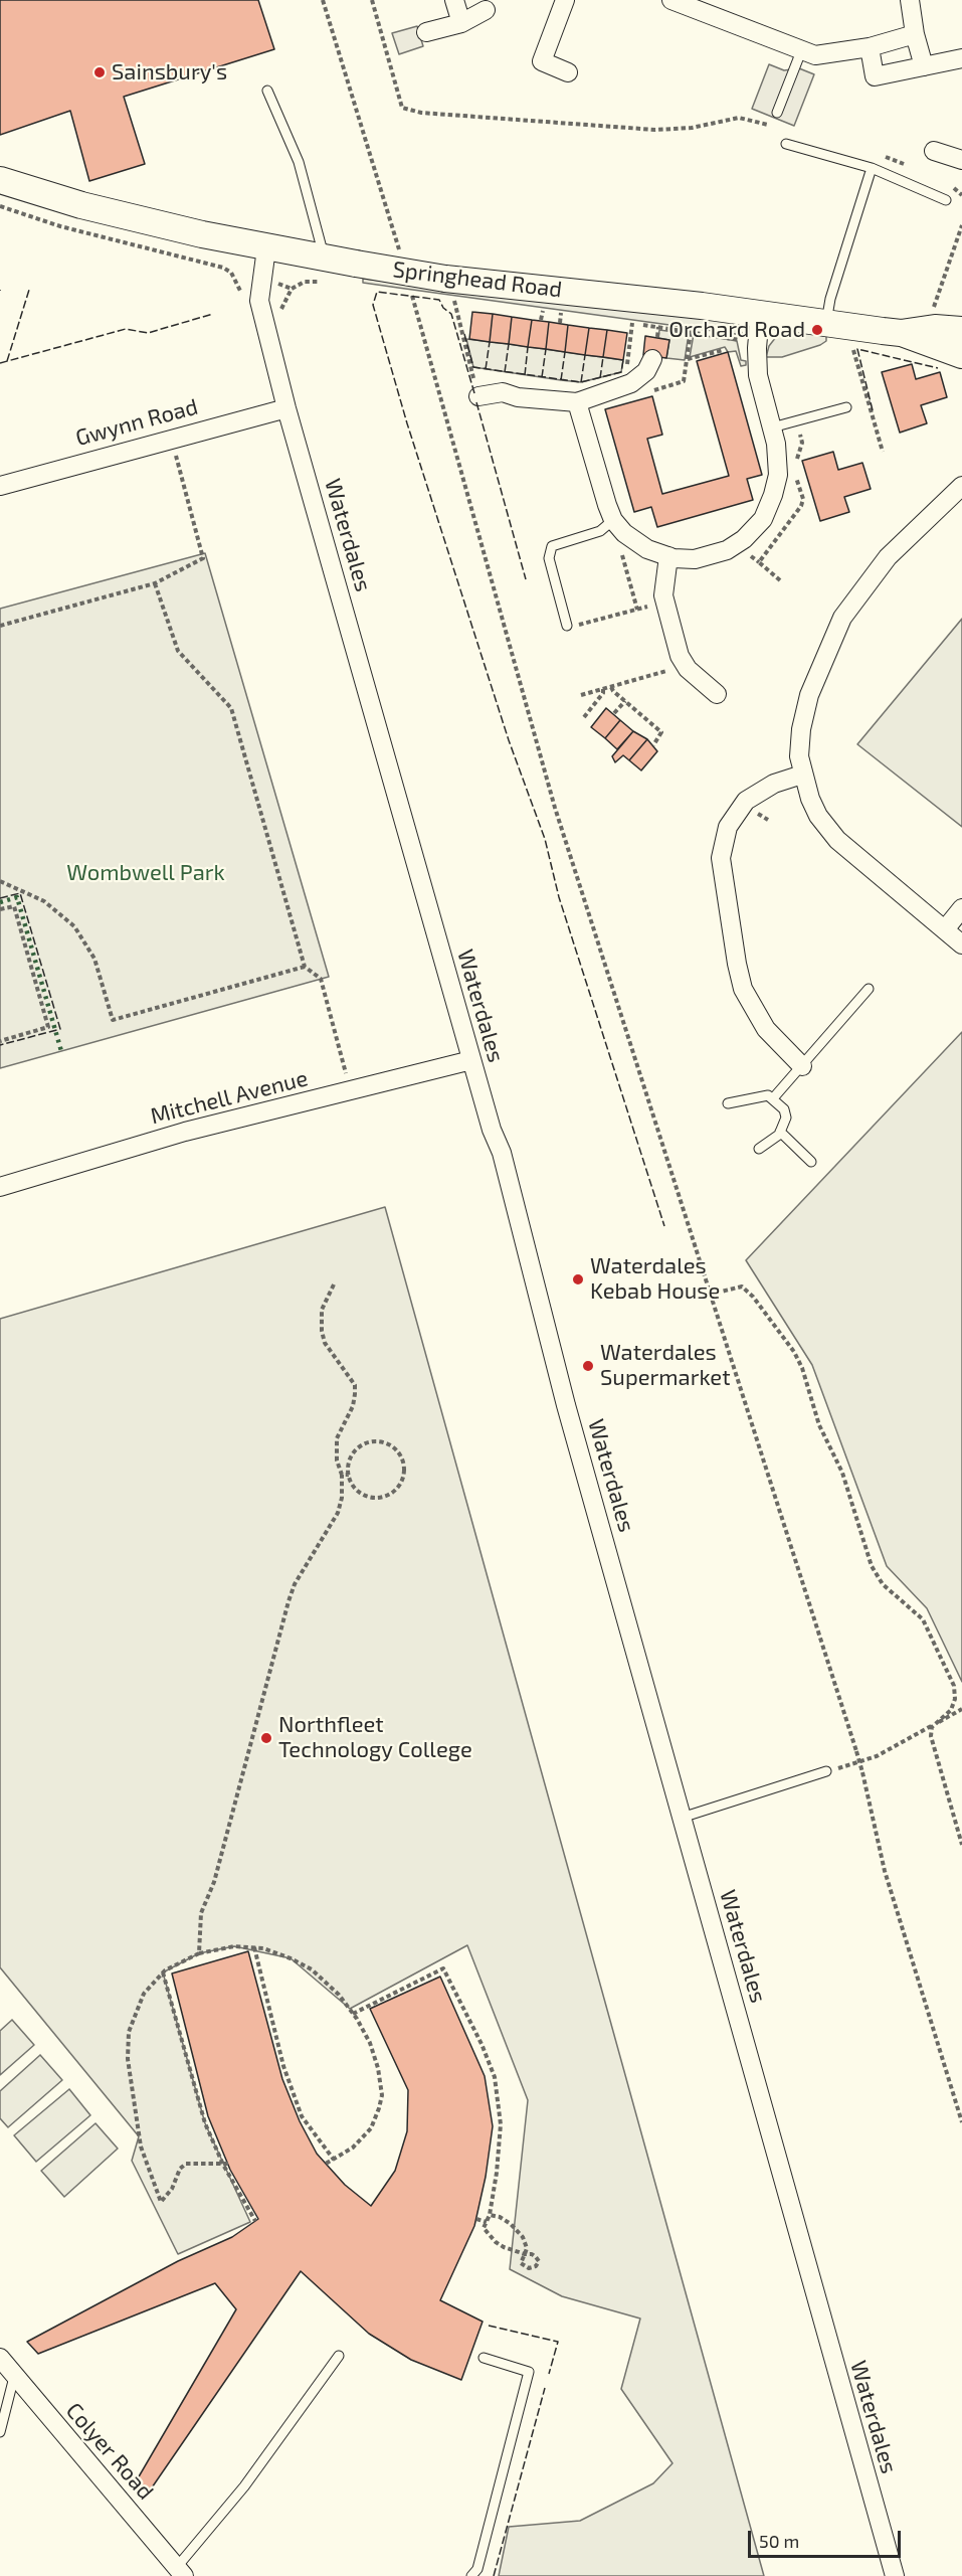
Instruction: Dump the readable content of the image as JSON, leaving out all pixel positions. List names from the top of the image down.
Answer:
{
  "streets": {
    "main road": ["Springhead Road"],
    "street": [
      "Gwynn Road",
      "Waterdales",
      "Mitchell Avenue",
      "Colyer Road"
    ]
  },
  "crossings": [
    ["Springhead Road", "Waterdales"],
    ["Gwynn Road", "Waterdales"],
    ["Waterdales", "Mitchell Avenue"]
  ],
  "parks": ["Wombwell Park"],
  "places": [
    "Sainsbury's",
    "Orchard Road",
    "Waterdales Kebab House",
    "Waterdales Supermarket",
    "Northfleet Technology College"
  ],
  "scale_bar": "50 m"
}
